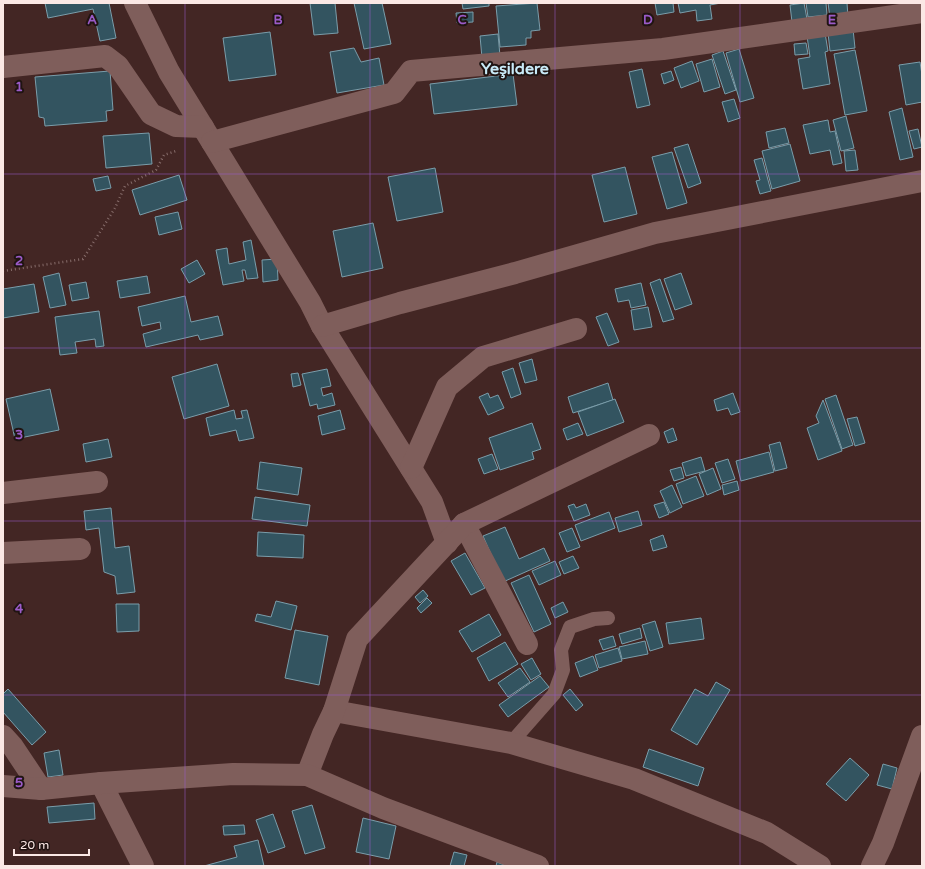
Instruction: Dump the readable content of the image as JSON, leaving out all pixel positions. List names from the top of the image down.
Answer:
{
  "districts": ["Yeşildere"],
  "scale_bar": "20 m",
  "grid": {
    "columns": [
      "A",
      "B",
      "C",
      "D",
      "E"
    ],
    "rows": [
      "1",
      "2",
      "3",
      "4",
      "5"
    ]
  }
}
